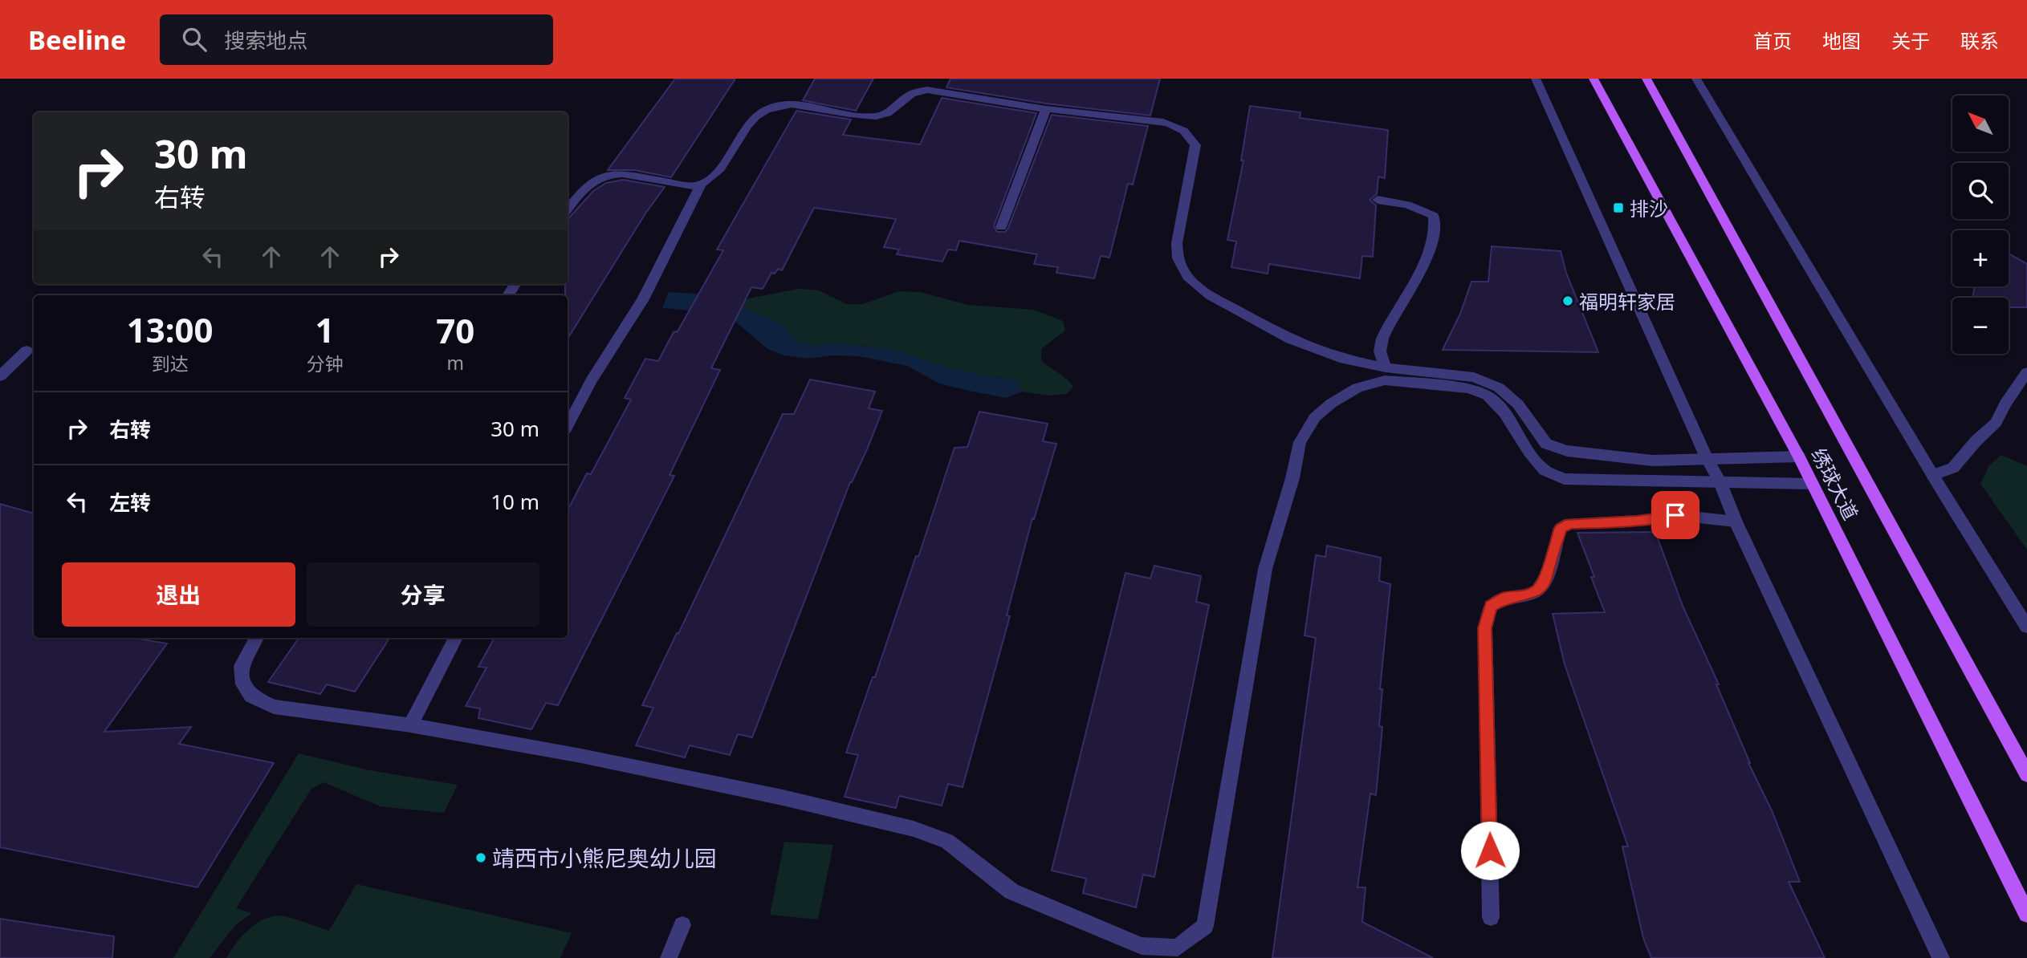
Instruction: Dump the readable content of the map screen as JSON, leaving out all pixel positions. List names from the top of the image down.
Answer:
{
  "streets": {
    "main road": ["绣球大道"]
  },
  "places": {
    "transit": ["排沙"],
    "other": ["福明轩家居", "靖西市小熊尼奥幼儿园"]
  },
  "north": "top left",
  "page": {
    "header": "Beeline",
    "search": "搜索地点",
    "nav": [
      "首页",
      "地图",
      "关于",
      "联系"
    ],
    "map_buttons": ["+", "−"],
    "turn": ["30 m", "右转"],
    "eta": [
      "13:00",
      "到达",
      "1",
      "分钟",
      "70",
      "m"
    ],
    "list": [
      {
        "name": "右转",
        "value": "30 m"
      },
      {
        "name": "左转",
        "value": "10 m"
      }
    ],
    "buttons": ["退出", "分享"]
  }
}
